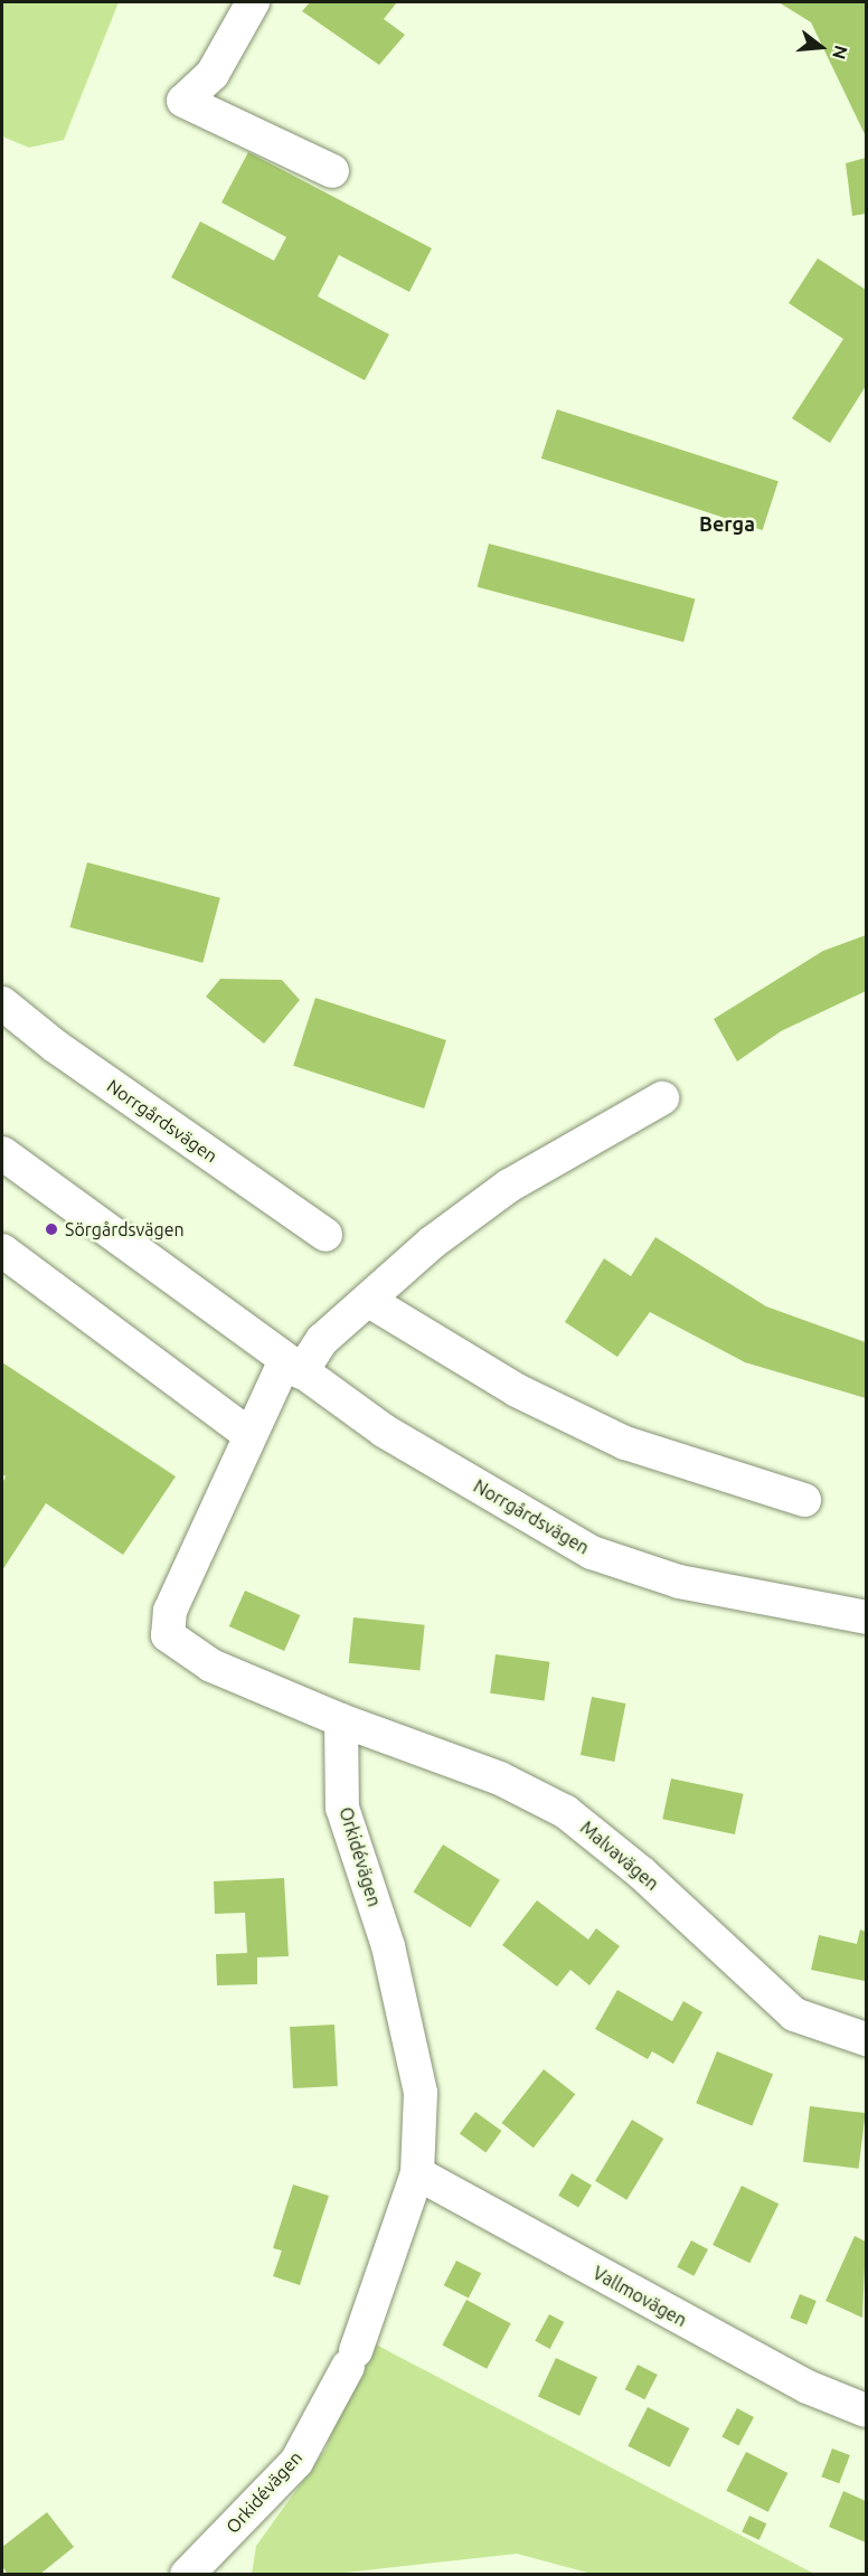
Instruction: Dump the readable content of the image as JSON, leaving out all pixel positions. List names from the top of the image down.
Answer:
{
  "streets": {
    "street": [
      "Norrgårdsvägen",
      "Malvavägen",
      "Orkidévägen",
      "Vallmovägen"
    ]
  },
  "crossings": [
    ["Malvavägen", "Orkidévägen"],
    ["Orkidévägen", "Vallmovägen"]
  ],
  "districts": ["Berga"],
  "places": ["Sörgårdsvägen"],
  "north": "right"
}
